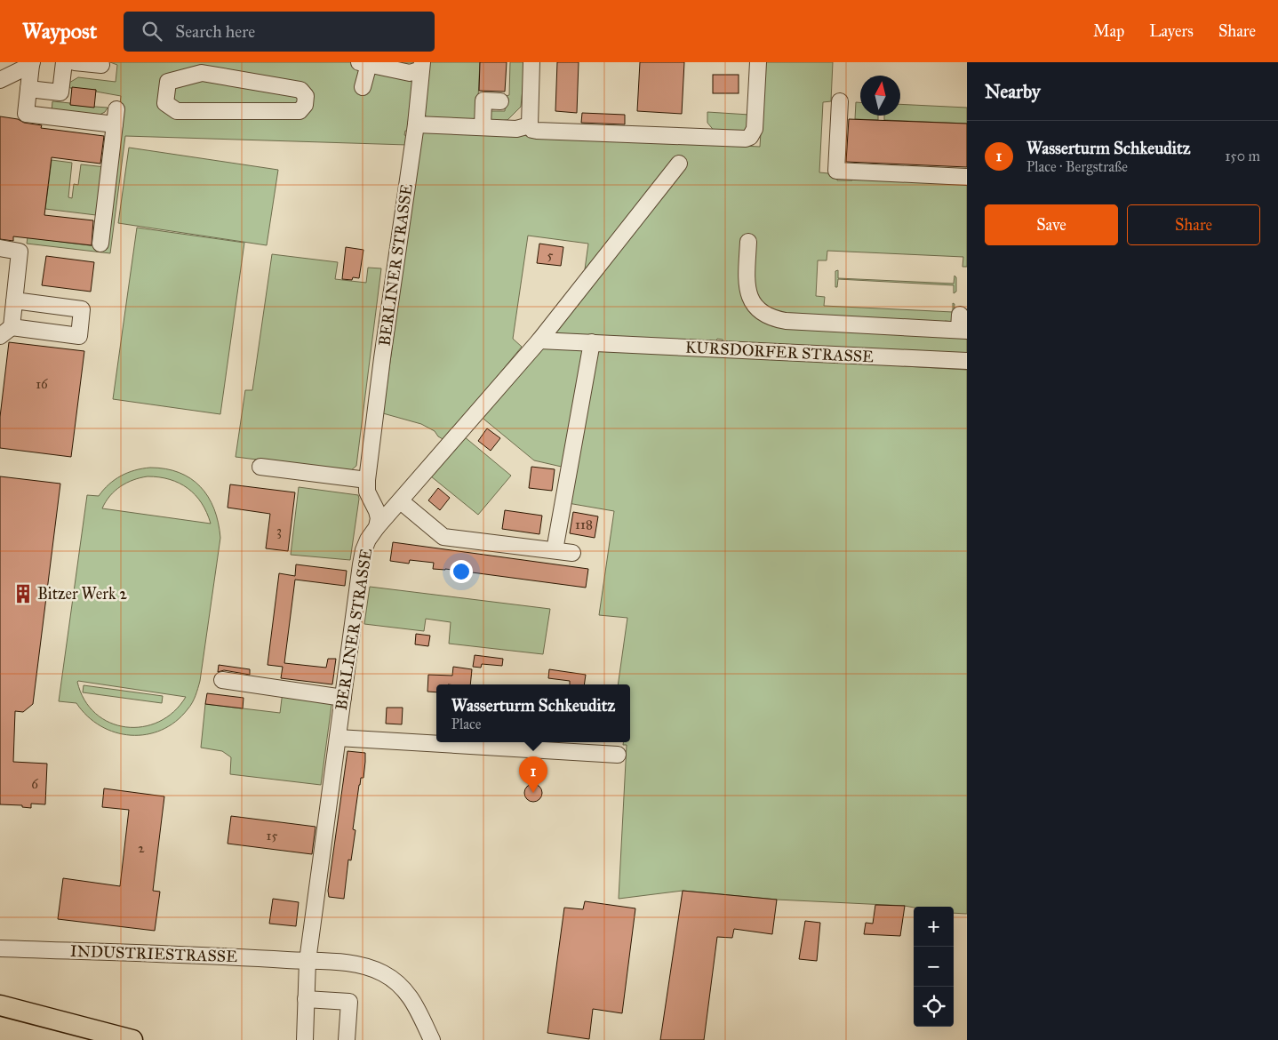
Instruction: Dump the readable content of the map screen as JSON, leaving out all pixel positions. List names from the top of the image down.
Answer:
{
  "streets": {
    "street": ["BERLINER STRASSE", "KURSDORFER STRASSE", "INDUSTRIESTRASSE"]
  },
  "crossings": [
    ["BERLINER STRASSE", "INDUSTRIESTRASSE"]
  ],
  "places": {
    "building": ["Bitzer Werk 2"]
  },
  "house_numbers": [
    "5",
    "16",
    "118",
    "3",
    "6",
    "15",
    "2"
  ],
  "north": "top",
  "page": {
    "header": "Waypost",
    "search": "Search here",
    "nav": ["Map", "Layers", "Share"],
    "heading": "Nearby",
    "list": [
      {
        "mark": "1",
        "name": "Wasserturm Schkeuditz",
        "note": "Place · Bergstraße",
        "value": "150 m"
      }
    ],
    "buttons": ["Save", "Share"],
    "popup": ["Wasserturm Schkeuditz", "Place"],
    "pins": "1",
    "map_buttons": ["+", "−"]
  }
}
